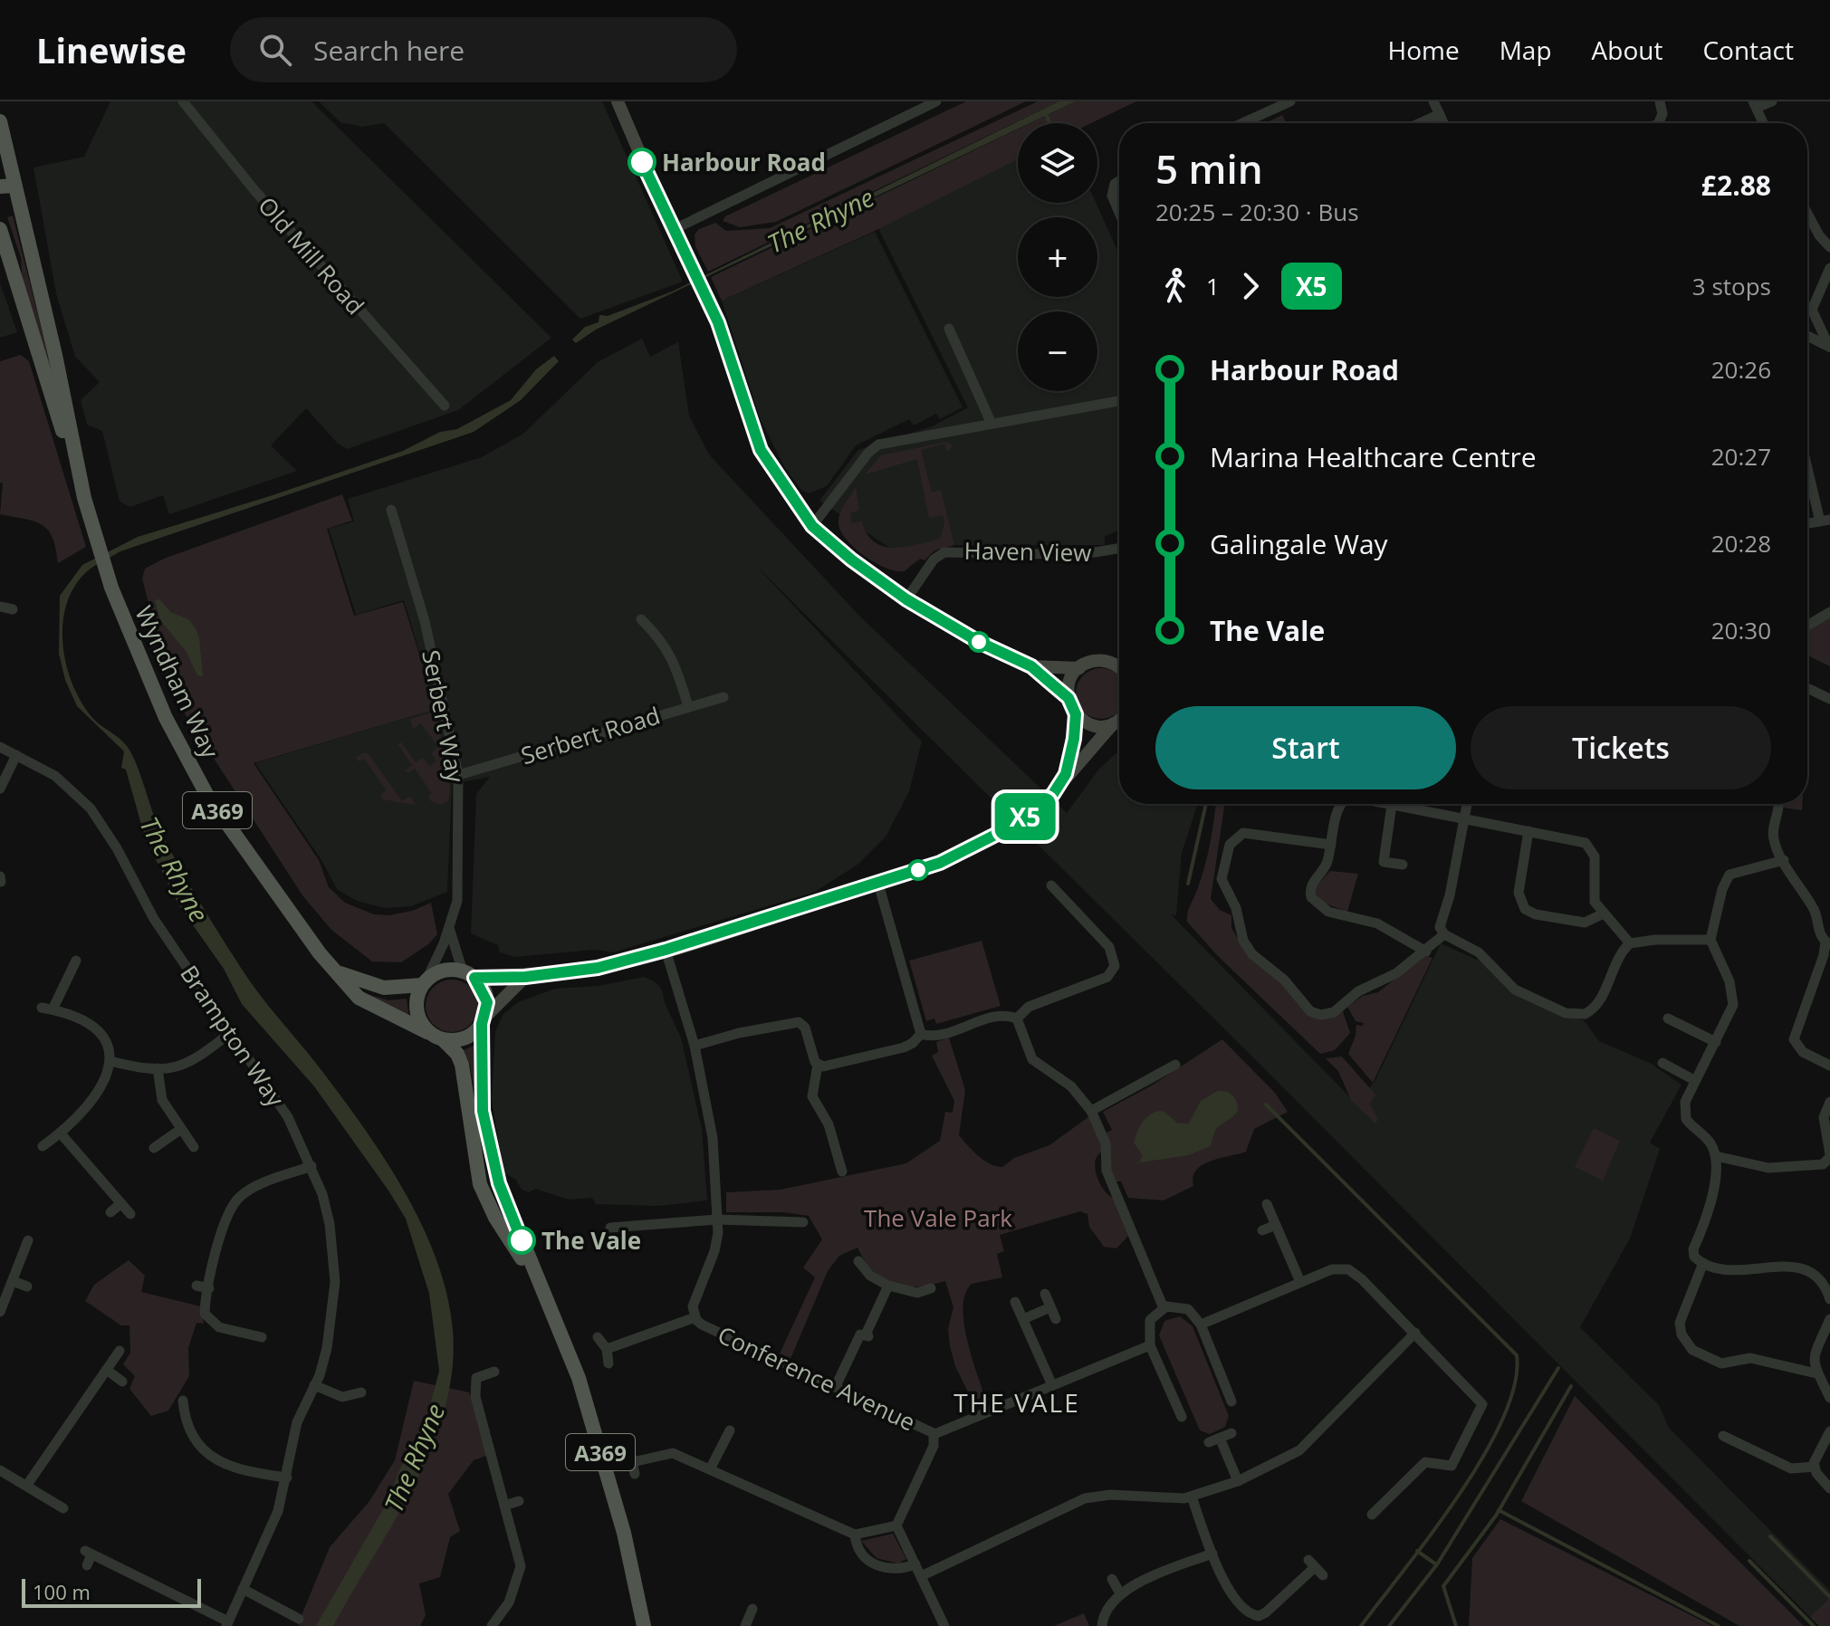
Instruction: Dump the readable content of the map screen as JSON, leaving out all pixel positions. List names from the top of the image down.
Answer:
{
  "streets": {
    "main road": ["Wyndham Way", "A369"],
    "street": [
      "Old Mill Road",
      "Haven View",
      "Serbert Way",
      "Serbert Road",
      "Brampton Way",
      "Conference Avenue"
    ]
  },
  "crossings": [
    ["Wyndham Way", "Serbert Way"],
    ["Wyndham Way", "A369"],
    ["Serbert Way", "Serbert Road"],
    ["Serbert Way", "A369"]
  ],
  "districts": ["THE VALE"],
  "water": ["The Rhyne"],
  "parks": ["The Vale Park"],
  "places": ["Harbour Road", "The Vale"],
  "lines": ["bus line X5"],
  "scale_bar": "100 m",
  "page": {
    "header": "Linewise",
    "search": "Search here",
    "nav": [
      "Home",
      "Map",
      "About",
      "Contact"
    ],
    "on_map": "X5",
    "map_buttons": ["+", "−"],
    "heading": ["5 min", "20:25 – 20:30 · Bus", "£2.88"],
    "legs": ["1", "X5", "3 stops"],
    "list": [
      {
        "name": "Harbour Road",
        "value": "20:26"
      },
      {
        "name": "Marina Healthcare Centre",
        "value": "20:27"
      },
      {
        "name": "Galingale Way",
        "value": "20:28"
      },
      {
        "name": "The Vale",
        "value": "20:30"
      }
    ],
    "buttons": ["Start", "Tickets"],
    "scale": "100 m"
  }
}
